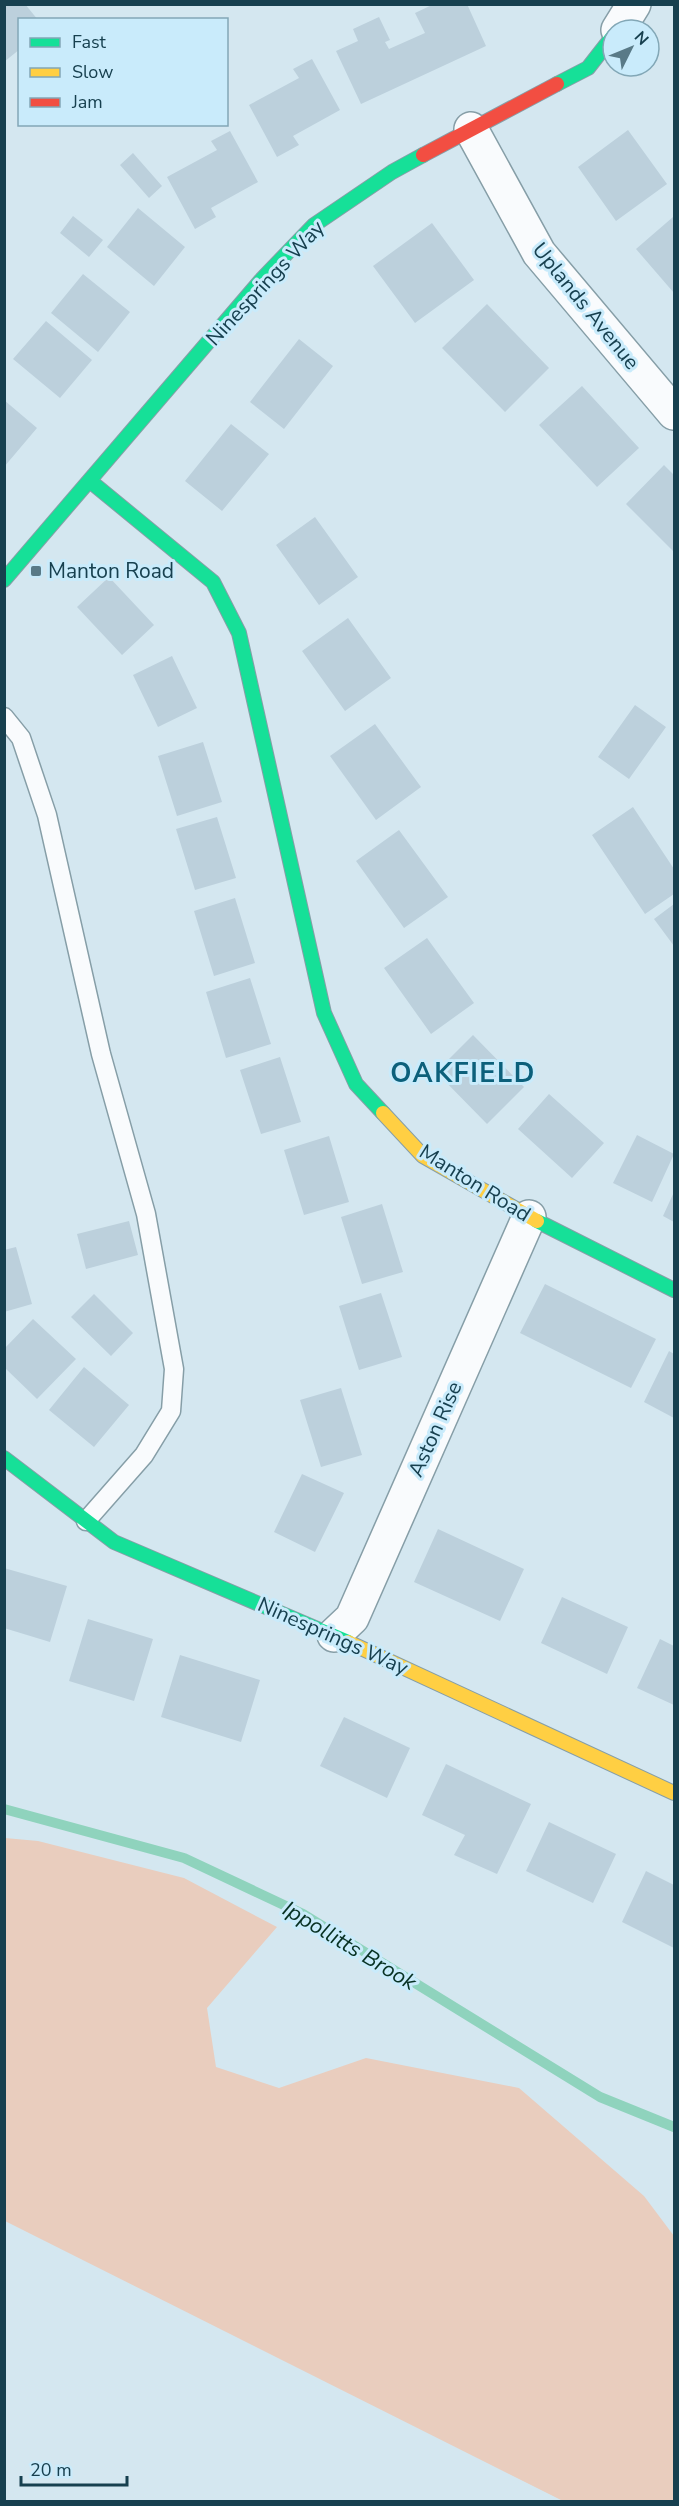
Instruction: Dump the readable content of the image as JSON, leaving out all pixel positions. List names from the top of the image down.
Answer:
{
  "streets": {
    "street": [
      "Ninesprings Way",
      "Uplands Avenue",
      "Manton Road",
      "Aston Rise"
    ]
  },
  "crossings": [
    ["Ninesprings Way", "Uplands Avenue"],
    ["Ninesprings Way", "Manton Road"],
    ["Ninesprings Way", "Aston Rise"],
    ["Manton Road", "Aston Rise"]
  ],
  "districts": ["OAKFIELD"],
  "water": ["Ippollitts Brook"],
  "places": {
    "transit": ["Manton Road"]
  },
  "legend": ["Fast", "Slow", "Jam"],
  "scale_bar": "20 m",
  "north": "top right"
}
